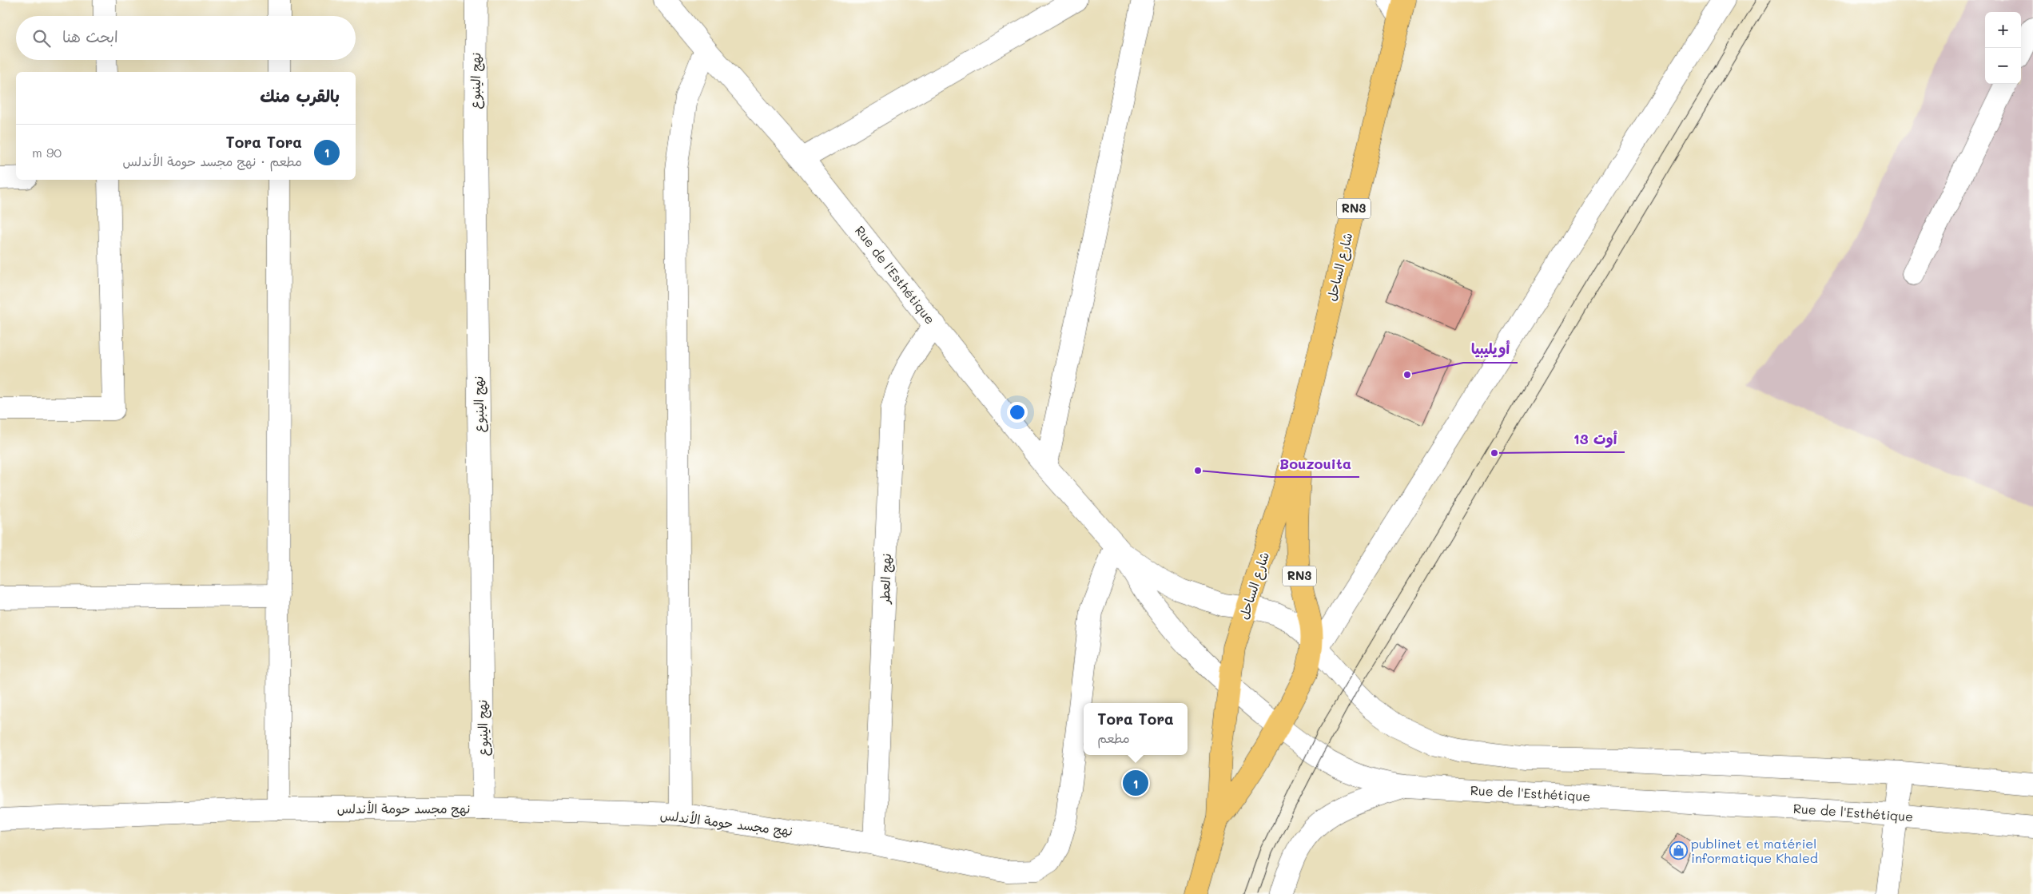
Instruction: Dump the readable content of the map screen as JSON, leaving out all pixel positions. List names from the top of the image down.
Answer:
{
  "streets": {
    "main road": ["RN3", "شارع الساحل"],
    "street": [
      "نهج الينبوع",
      "Rue de l'Esthétique",
      "نهج العطر",
      "نهج مجسد حومة الأندلس"
    ]
  },
  "crossings": [
    ["نهج الينبوع", "نهج مجسد حومة الأندلس"],
    ["RN3", "شارع الساحل"],
    ["RN3", "Rue de l'Esthétique"],
    ["شارع الساحل", "Rue de l'Esthétique"],
    ["Rue de l'Esthétique", "نهج العطر"],
    ["Rue de l'Esthétique", "نهج مجسد حومة الأندلس"],
    ["نهج العطر", "نهج مجسد حومة الأندلس"]
  ],
  "places": {
    "other": ["أويليبيا", "13 أوت", "Bouzouita"],
    "shop": ["publinet et matériel informatique Khaled"]
  },
  "page": {
    "map_buttons": ["+", "−"],
    "search": "ابحث هنا",
    "heading": "بالقرب منك",
    "list": [
      {
        "mark": "1",
        "name": "Tora Tora",
        "note": "مطعم · نهج مجسد حومة الأندلس",
        "value": "90 m"
      }
    ],
    "popup": ["Tora Tora", "مطعم"],
    "pins": "1"
  }
}
